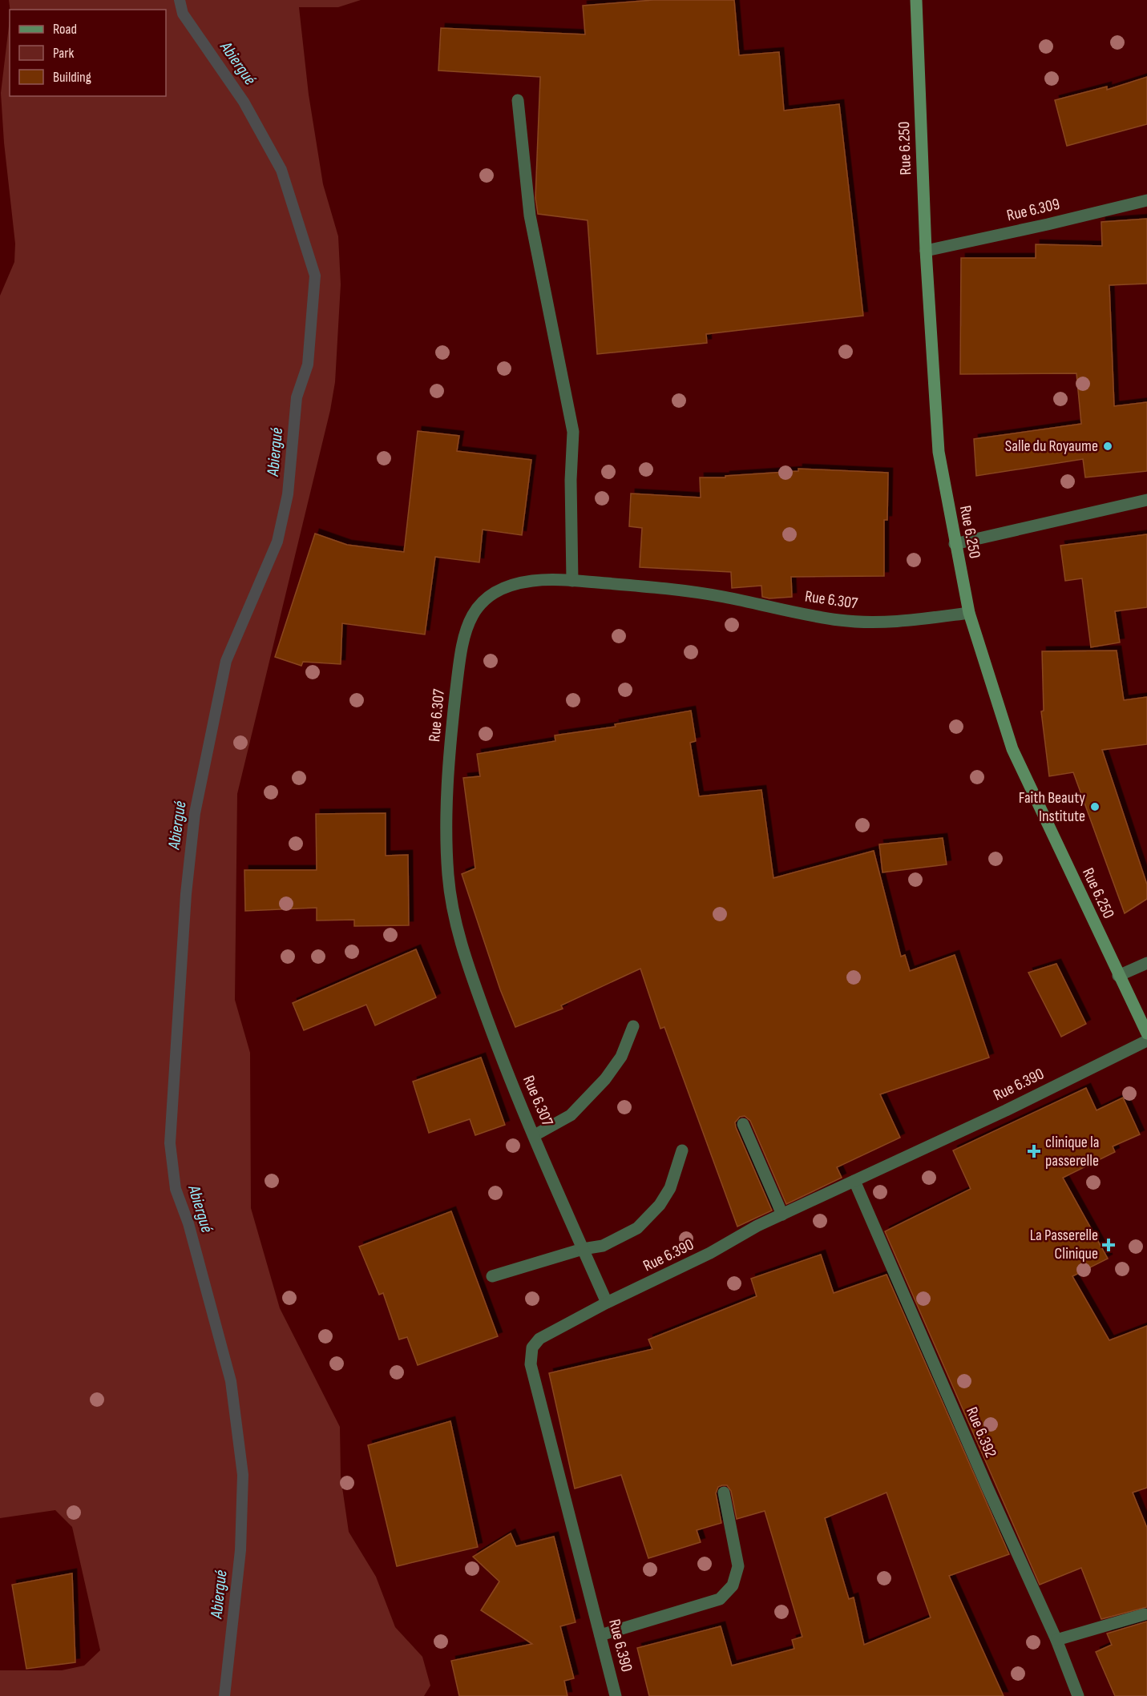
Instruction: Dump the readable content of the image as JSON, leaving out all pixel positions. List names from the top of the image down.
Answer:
{
  "streets": {
    "main road": ["Rue 6.250"],
    "street": [
      "Rue 6.309",
      "Rue 6.307",
      "Rue 6.390",
      "Rue 6.392"
    ]
  },
  "crossings": [
    ["Rue 6.250", "Rue 6.309"],
    ["Rue 6.250", "Rue 6.307"],
    ["Rue 6.307", "Rue 6.390"],
    ["Rue 6.390", "Rue 6.392"]
  ],
  "water": ["Abiergué"],
  "places": {
    "other": ["Salle du Royaume", "Faith Beauty Institute"],
    "health": ["clinique la passerelle", "La Passerelle Clinique"]
  },
  "legend": ["Road", "Park", "Building"]
}
